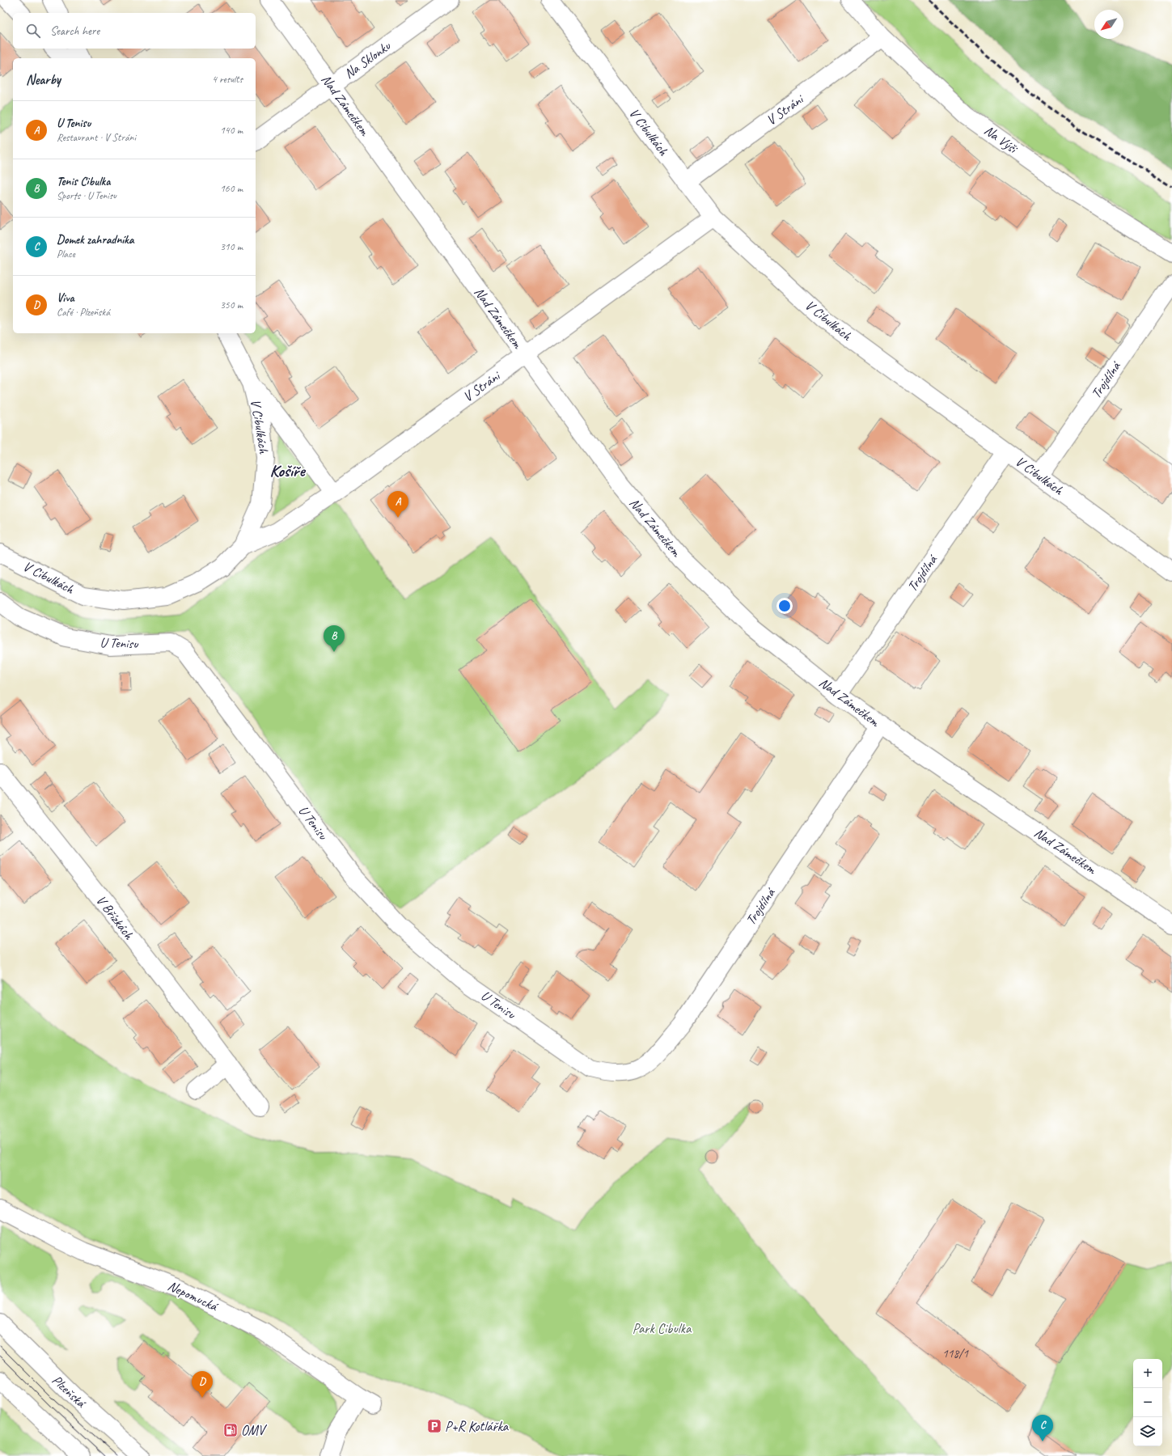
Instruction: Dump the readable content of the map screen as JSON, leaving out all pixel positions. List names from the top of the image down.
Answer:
{
  "streets": {
    "street": [
      "Na Sklonku",
      "Nad Zámečkem",
      "V Stráni",
      "V Cibulkách",
      "Na Výši",
      "Trojdílná",
      "U Tenisu",
      "V Břízkách",
      "Nepomucká",
      "Plzeňská"
    ]
  },
  "crossings": [
    ["Na Sklonku", "Nad Zámečkem"],
    ["Nad Zámečkem", "V Stráni"],
    ["Nad Zámečkem", "Trojdílná"],
    ["V Stráni", "V Cibulkách"],
    ["V Stráni", "Na Výši"],
    ["V Cibulkách", "Trojdílná"],
    ["Trojdílná", "U Tenisu"]
  ],
  "districts": ["Košíře"],
  "parks": ["Park Cibulka"],
  "places": {
    "parking": ["P+R Kotlářka"],
    "fuel station": ["OMV"]
  },
  "house_numbers": ["118/1"],
  "north": "bottom left",
  "page": {
    "search": "Search here",
    "heading": ["Nearby", "4 results"],
    "list": [
      {
        "mark": "A",
        "name": "U Tenisu",
        "note": "Restaurant · V Stráni",
        "value": "140 m"
      },
      {
        "mark": "B",
        "name": "Tenis Cibulka",
        "note": "Sports · U Tenisu",
        "value": "160 m"
      },
      {
        "mark": "C",
        "name": "Domek zahradníka",
        "note": "Place",
        "value": "310 m"
      },
      {
        "mark": "D",
        "name": "Viva",
        "note": "Café · Plzeňská",
        "value": "350 m"
      }
    ],
    "pins": [
      "A",
      "B",
      "D",
      "C"
    ],
    "map_buttons": ["+", "−"]
  }
}
